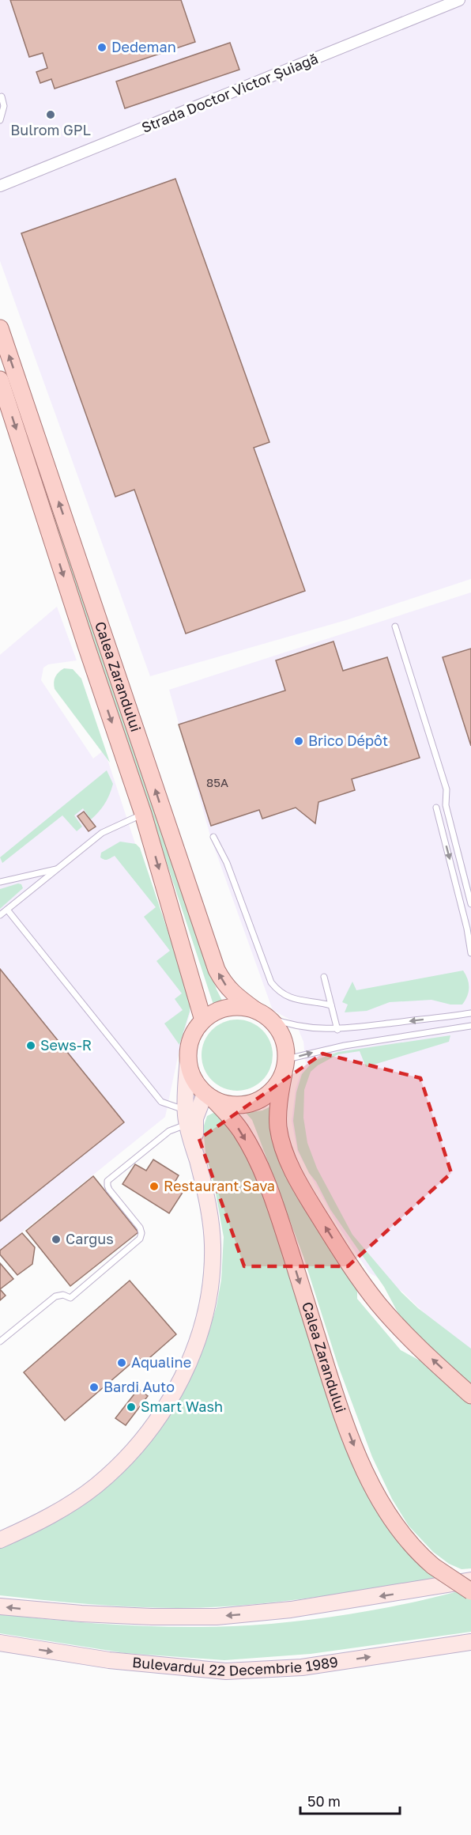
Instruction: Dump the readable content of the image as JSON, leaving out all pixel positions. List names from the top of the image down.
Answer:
{
  "streets": {
    "main road": ["Calea Zarandului", "Bulevardul 22 Decembrie 1989"],
    "street": ["Strada Doctor Victor Șuiagă"]
  },
  "places": [
    "Dedeman",
    "Bulrom GPL",
    "Brico Dépôt",
    "Sews-R",
    "Restaurant Sava",
    "Cargus",
    "Aqualine",
    "Bardi Auto",
    "Smart Wash"
  ],
  "house_numbers": ["85A"],
  "scale_bar": "50 m"
}
